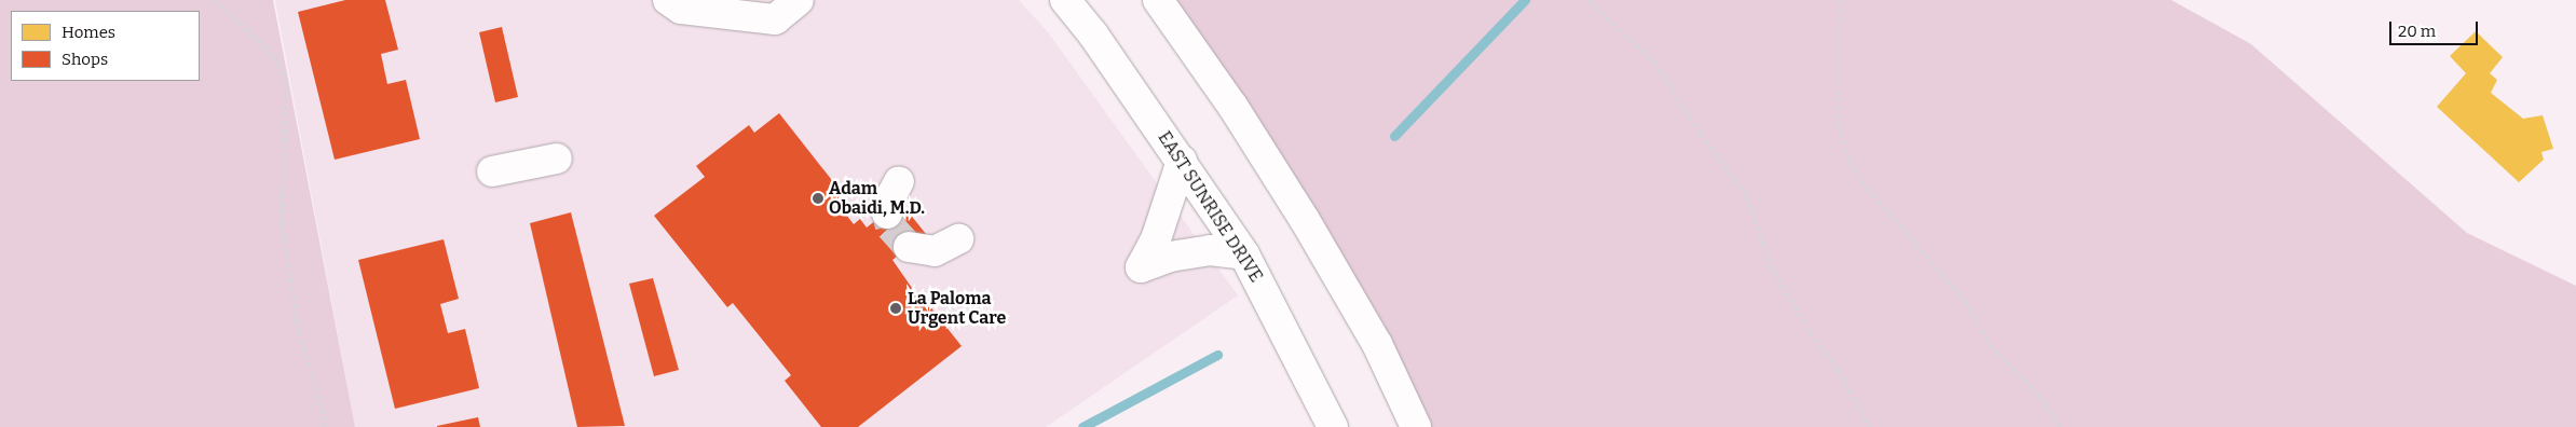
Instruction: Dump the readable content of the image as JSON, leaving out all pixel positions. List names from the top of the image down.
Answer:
{
  "streets": {
    "main road": ["EAST SUNRISE DRIVE"]
  },
  "places": ["Adam Obaidi, M.D.", "La Paloma Urgent Care"],
  "legend": ["Homes", "Shops"],
  "scale_bar": "20 m"
}
